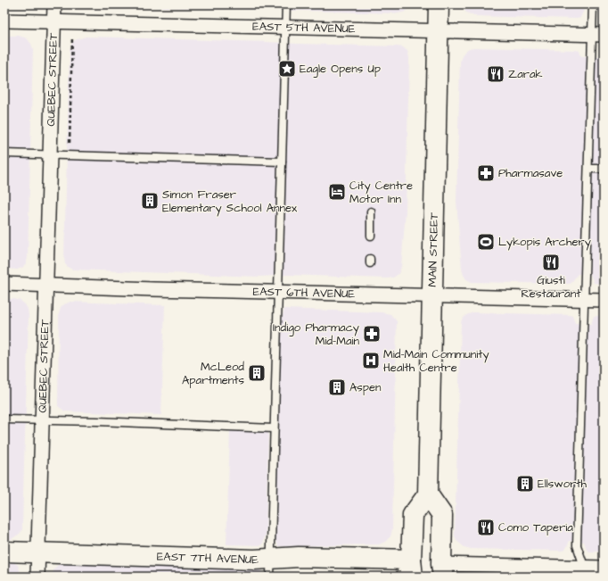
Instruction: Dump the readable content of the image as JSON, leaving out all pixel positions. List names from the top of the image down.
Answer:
{
  "streets": {
    "main road": ["MAIN STREET", "EAST 7TH AVENUE"],
    "street": ["EAST 5TH AVENUE", "QUEBEC STREET", "EAST 6TH AVENUE"]
  },
  "crossings": [
    ["EAST 5TH AVENUE", "QUEBEC STREET"],
    ["EAST 5TH AVENUE", "MAIN STREET"],
    ["QUEBEC STREET", "EAST 6TH AVENUE"],
    ["QUEBEC STREET", "EAST 7TH AVENUE"],
    ["MAIN STREET", "EAST 6TH AVENUE"]
  ],
  "places": {
    "place": ["Eagle Opens Up"],
    "restaurant": ["Zarak", "Giusti Restaurant", "Como Taperia"],
    "pharmacy": ["Pharmasave", "Indigo Pharmacy Mid-Main"],
    "hotel": ["City Centre Motor Inn"],
    "building": [
      "Simon Fraser Elementary School Annex",
      "McLeod Apartments",
      "Aspen",
      "Ellsworth"
    ],
    "sports": ["Lykopis Archery"],
    "hospital": ["Mid-Main Community Health Centre"]
  }
}
